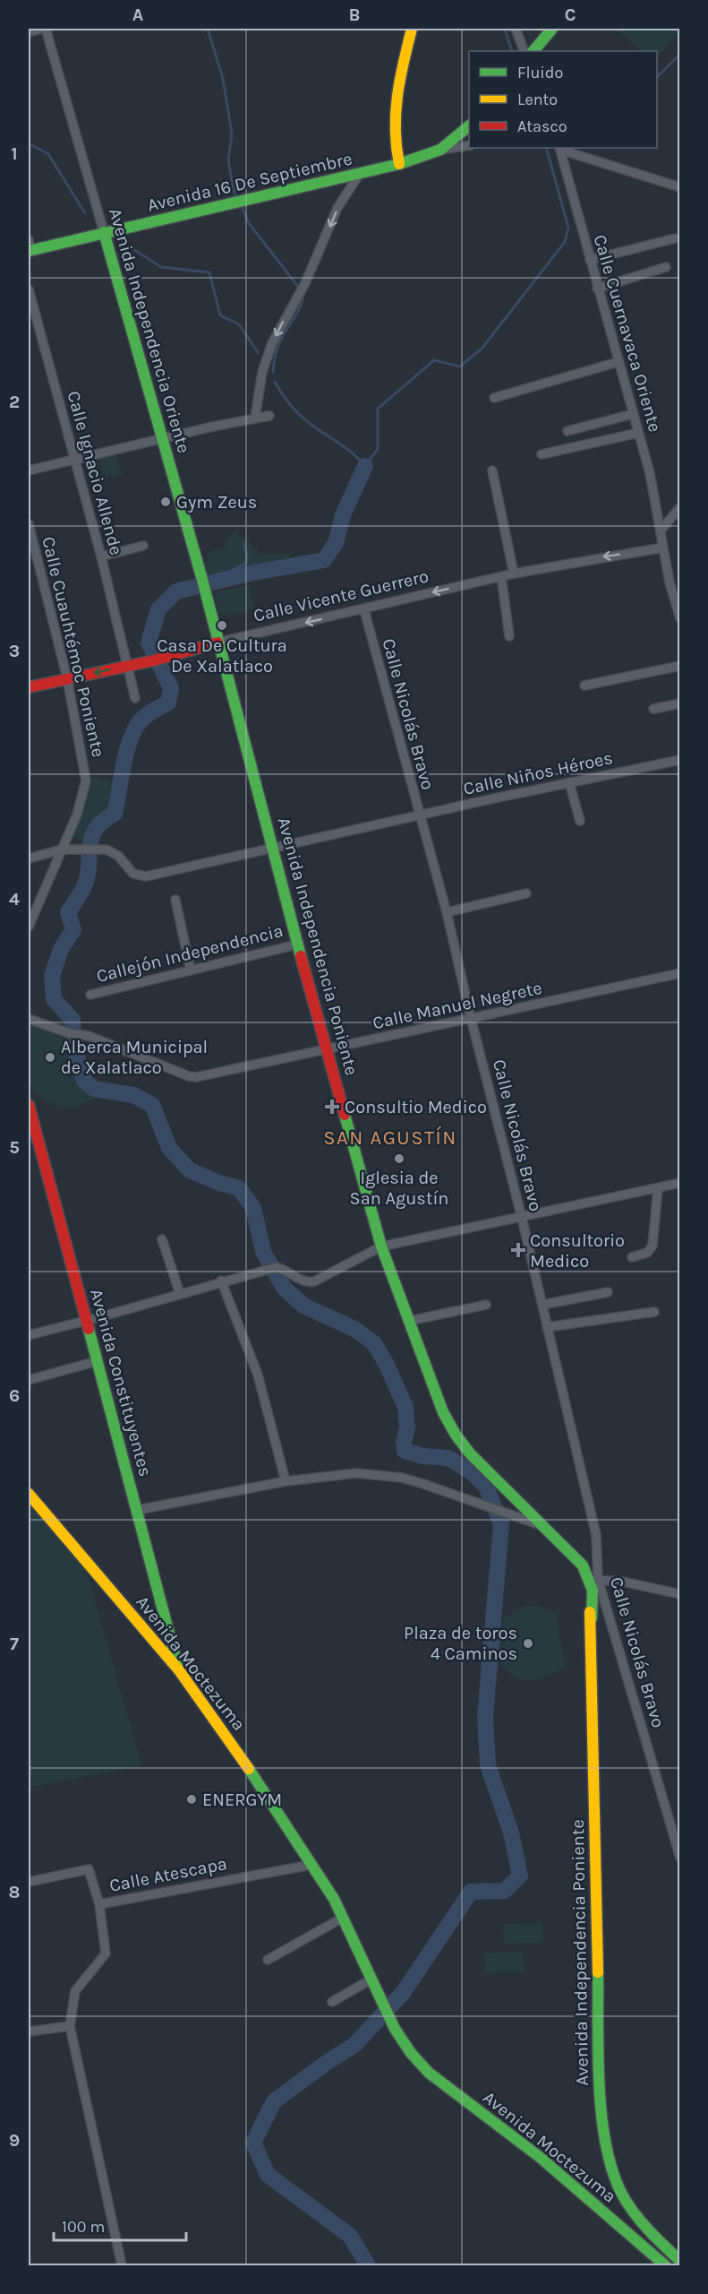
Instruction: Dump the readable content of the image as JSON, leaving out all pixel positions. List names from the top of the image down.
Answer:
{
  "streets": {
    "main road": [
      "Avenida 16 De Septiembre",
      "Avenida Independencia Oriente",
      "Calle Vicente Guerrero",
      "Avenida Independencia Poniente",
      "Avenida Constituyentes",
      "Avenida Moctezuma"
    ],
    "street": [
      "Calle Cuernavaca Oriente",
      "Calle Ignacio Allende",
      "Calle Cuauhtémoc Poniente",
      "Calle Nicolás Bravo",
      "Calle Niños Héroes",
      "Callejón Independencia",
      "Calle Manuel Negrete",
      "Calle Atescapa"
    ]
  },
  "crossings": [
    ["Avenida 16 De Septiembre", "Avenida Independencia Oriente"],
    ["Avenida Independencia Oriente", "Calle Vicente Guerrero"],
    ["Avenida Independencia Oriente", "Avenida Independencia Poniente"],
    ["Calle Cuernavaca Oriente", "Calle Vicente Guerrero"],
    ["Calle Ignacio Allende", "Calle Vicente Guerrero"],
    ["Calle Vicente Guerrero", "Calle Cuauhtémoc Poniente"],
    ["Calle Vicente Guerrero", "Calle Nicolás Bravo"],
    ["Calle Vicente Guerrero", "Avenida Independencia Poniente"],
    ["Calle Cuauhtémoc Poniente", "Calle Niños Héroes"],
    ["Calle Nicolás Bravo", "Calle Niños Héroes"],
    ["Calle Nicolás Bravo", "Avenida Independencia Poniente"],
    ["Calle Nicolás Bravo", "Calle Manuel Negrete"],
    ["Calle Niños Héroes", "Avenida Independencia Poniente"],
    ["Avenida Independencia Poniente", "Callejón Independencia"],
    ["Avenida Independencia Poniente", "Calle Manuel Negrete"],
    ["Avenida Constituyentes", "Avenida Moctezuma"],
    ["Avenida Moctezuma", "Calle Atescapa"]
  ],
  "one_way": ["Calle Vicente Guerrero"],
  "districts": ["SAN AGUSTÍN"],
  "places": {
    "other": [
      "Gym Zeus",
      "Casa De Cultura De Xalatlaco",
      "Alberca Municipal de Xalatlaco",
      "Iglesia de San Agustín",
      "Plaza de toros 4 Caminos",
      "ENERGYM"
    ],
    "health": ["Consultio Medico", "Consultorio Medico"]
  },
  "legend": ["Fluido", "Lento", "Atasco"],
  "scale_bar": "100 m",
  "grid": {
    "columns": ["A", "B", "C"],
    "rows": [
      "1",
      "2",
      "3",
      "4",
      "5",
      "6",
      "7",
      "8",
      "9"
    ]
  }
}
